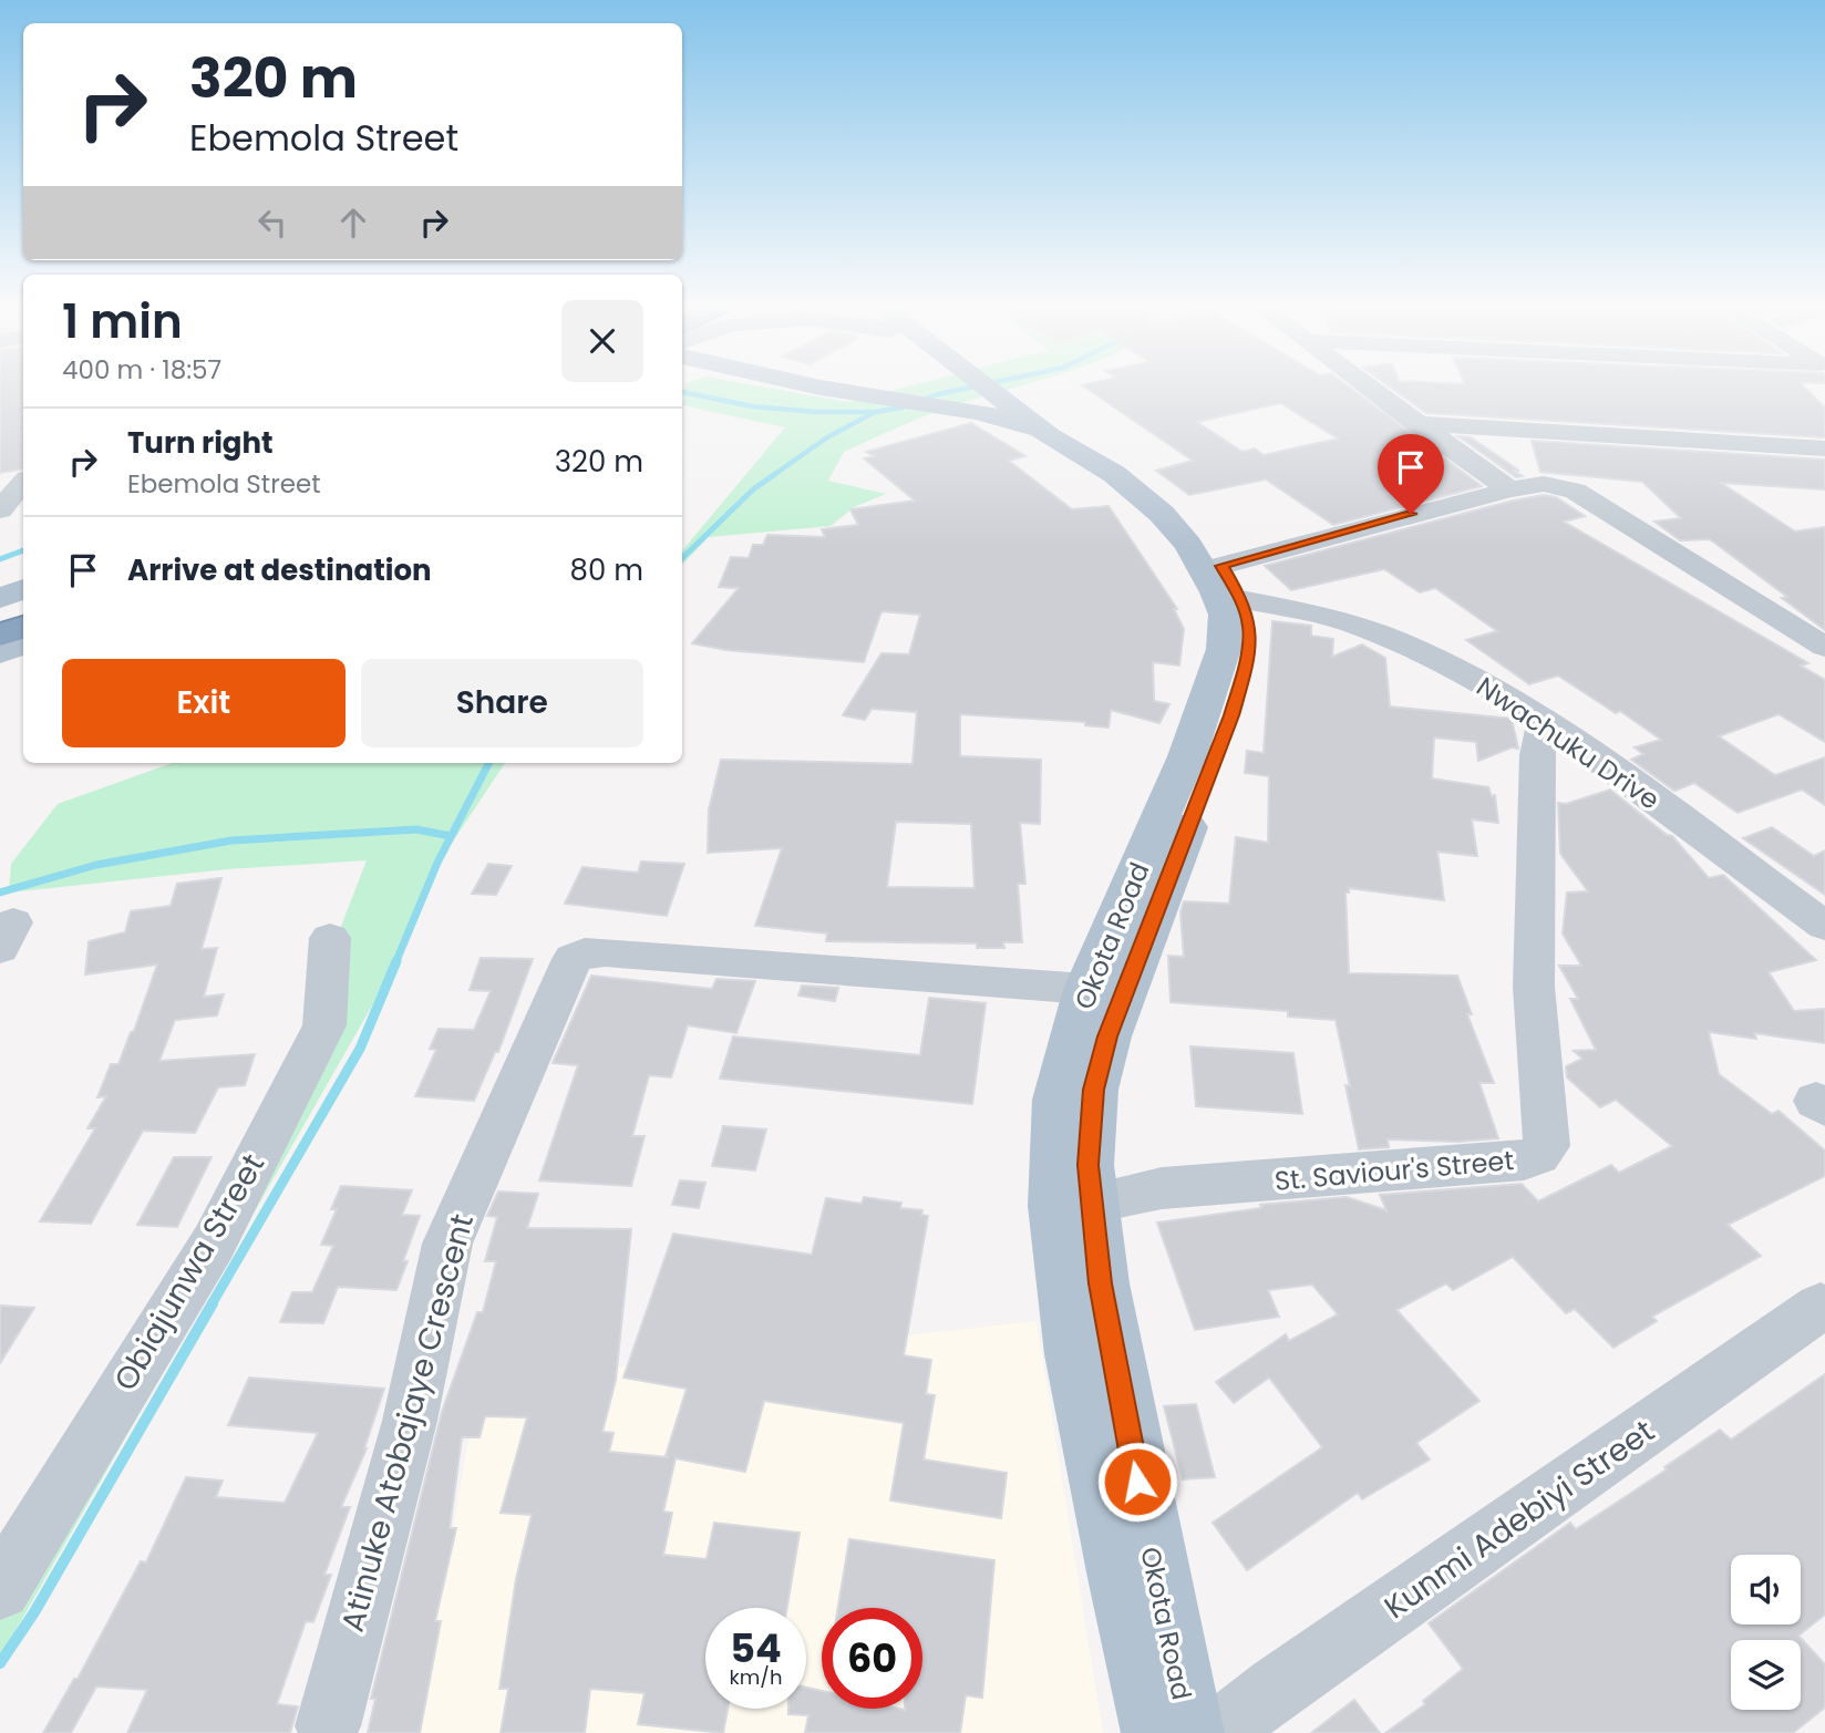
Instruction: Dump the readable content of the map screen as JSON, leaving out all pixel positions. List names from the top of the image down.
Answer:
{
  "streets": {
    "main road": ["Okota Road"],
    "street": [
      "Nwachuku Drive",
      "St. Saviour's Street",
      "Obiajunwa Street",
      "Atinuke Atobajaye Crescent",
      "Kunmi Adebiyi Street"
    ]
  },
  "crossings": [
    ["Nwachuku Drive", "Okota Road"],
    ["Nwachuku Drive", "St. Saviour's Street"],
    ["Okota Road", "St. Saviour's Street"],
    ["Okota Road", "Atinuke Atobajaye Crescent"]
  ],
  "page": {
    "turn": ["320 m", "Ebemola Street"],
    "heading": ["1 min", "400 m · 18:57"],
    "list": [
      {
        "name": "Turn right",
        "note": "Ebemola Street",
        "value": "320 m"
      },
      {
        "name": "Arrive at destination",
        "value": "80 m"
      }
    ],
    "buttons": ["Exit", "Share"],
    "speed": "54 km/h",
    "limit": "60"
  }
}
